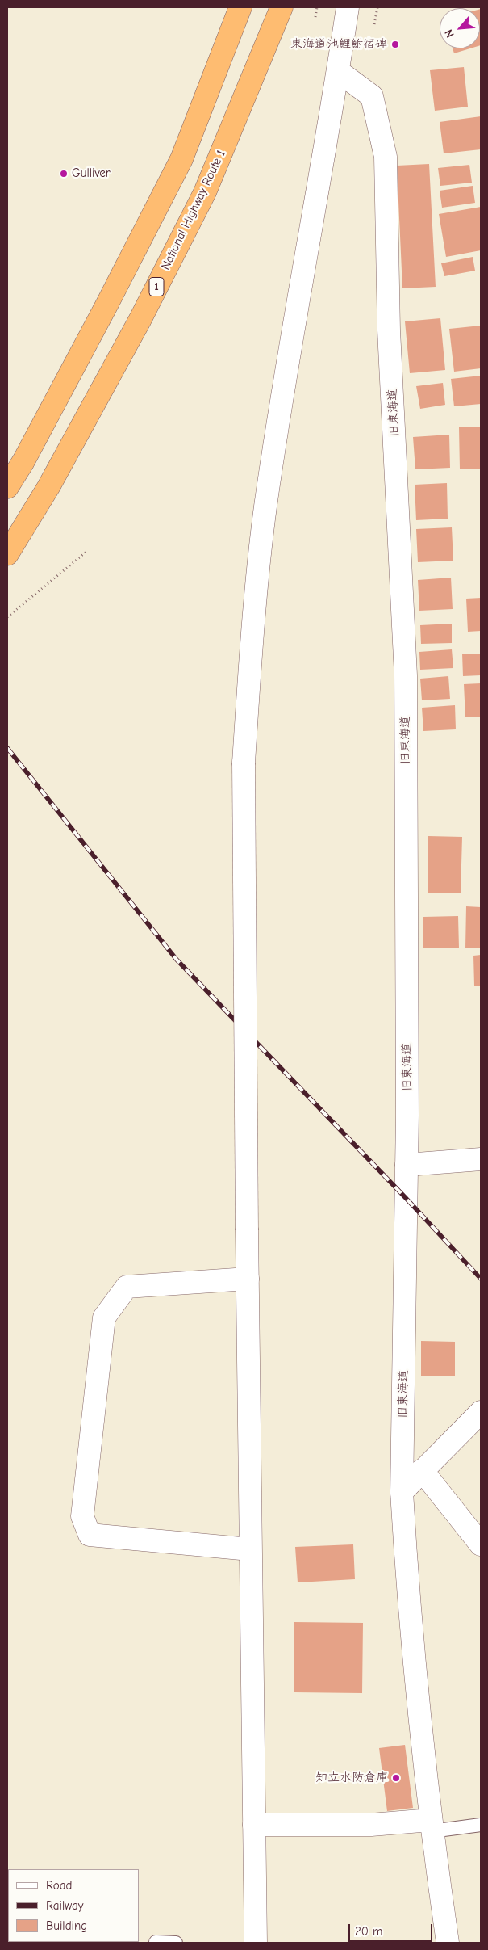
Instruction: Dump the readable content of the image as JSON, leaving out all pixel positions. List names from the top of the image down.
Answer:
{
  "streets": {
    "highway": ["National Highway Route 1", "1"],
    "street": ["旧東海道"]
  },
  "places": ["東海道池鯉鮒宿碑", "Gulliver", "知立水防倉庫"],
  "legend": ["Road", "Railway", "Building"],
  "scale_bar": "20 m",
  "north": "bottom left"
}
